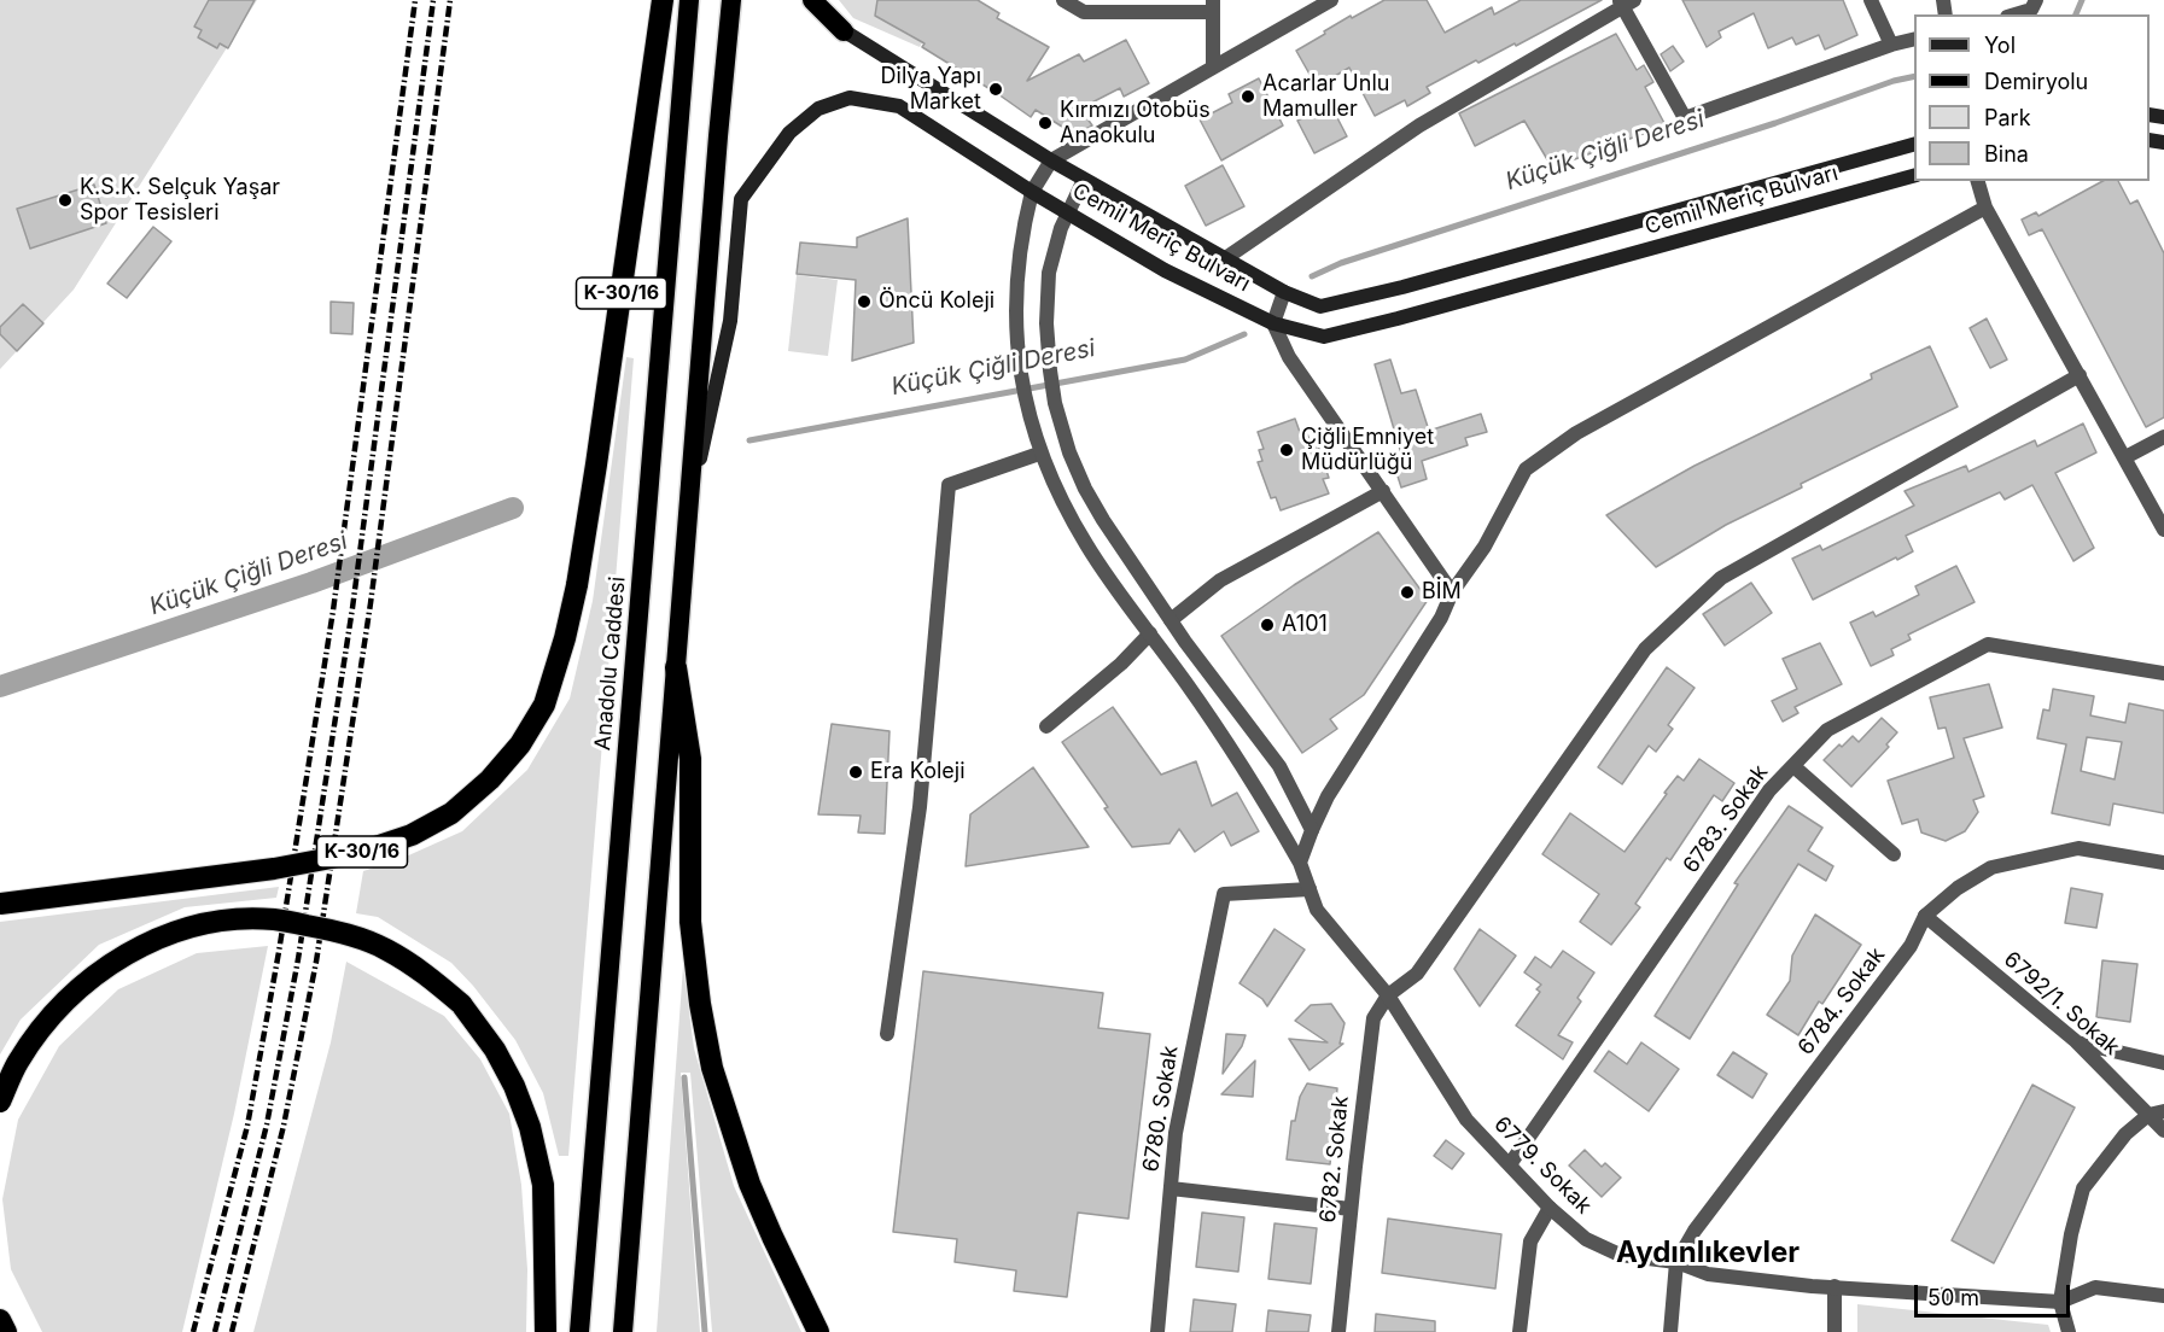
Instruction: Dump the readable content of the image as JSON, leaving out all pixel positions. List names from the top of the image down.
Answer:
{
  "streets": {
    "highway": ["K-30/16", "Anadolu Caddesi"],
    "main road": ["Cemil Meriç Bulvarı"],
    "street": [
      "6783. Sokak",
      "6784. Sokak",
      "6792/1. Sokak",
      "6780. Sokak",
      "6782. Sokak",
      "6779. Sokak"
    ]
  },
  "crossings": [
    ["Cemil Meriç Bulvarı", "6779. Sokak"],
    ["6783. Sokak", "6779. Sokak"],
    ["6784. Sokak", "6792/1. Sokak"],
    ["6784. Sokak", "6779. Sokak"],
    ["6780. Sokak", "6779. Sokak"],
    ["6782. Sokak", "6779. Sokak"]
  ],
  "districts": ["Aydınlıkevler"],
  "water": ["Küçük Çiğli Deresi"],
  "places": [
    "Dilya Yapı Market",
    "Acarlar Unlu Mamuller",
    "Kırmızı Otobüs Anaokulu",
    "K.S.K. Selçuk Yaşar Spor Tesisleri",
    "Öncü Koleji",
    "Çiğli Emniyet Müdürlüğü",
    "BİM",
    "A101",
    "Era Koleji"
  ],
  "legend": [
    "Yol",
    "Demiryolu",
    "Park",
    "Bina"
  ],
  "scale_bar": "50 m"
}
